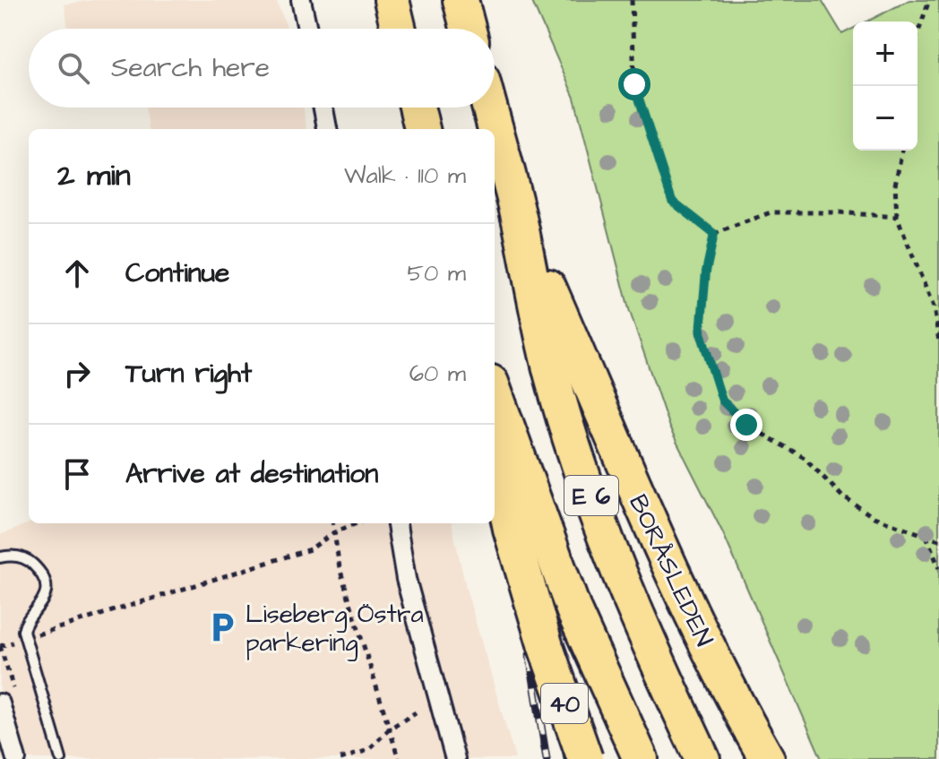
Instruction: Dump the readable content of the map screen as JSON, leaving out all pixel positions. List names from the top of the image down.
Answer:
{
  "streets": {
    "highway": ["E 6", "BORÅSLEDEN", "40"]
  },
  "crossings": [
    ["E 6", "BORÅSLEDEN"]
  ],
  "places": {
    "parking": ["Liseberg Östra parkering"]
  },
  "page": {
    "map_buttons": ["+", "−"],
    "search": "Search here",
    "heading": ["2 min", "Walk · 110 m"],
    "list": [
      ["Continue", "50 m"],
      ["Turn right", "60 m"],
      "Arrive at destination"
    ]
  }
}
